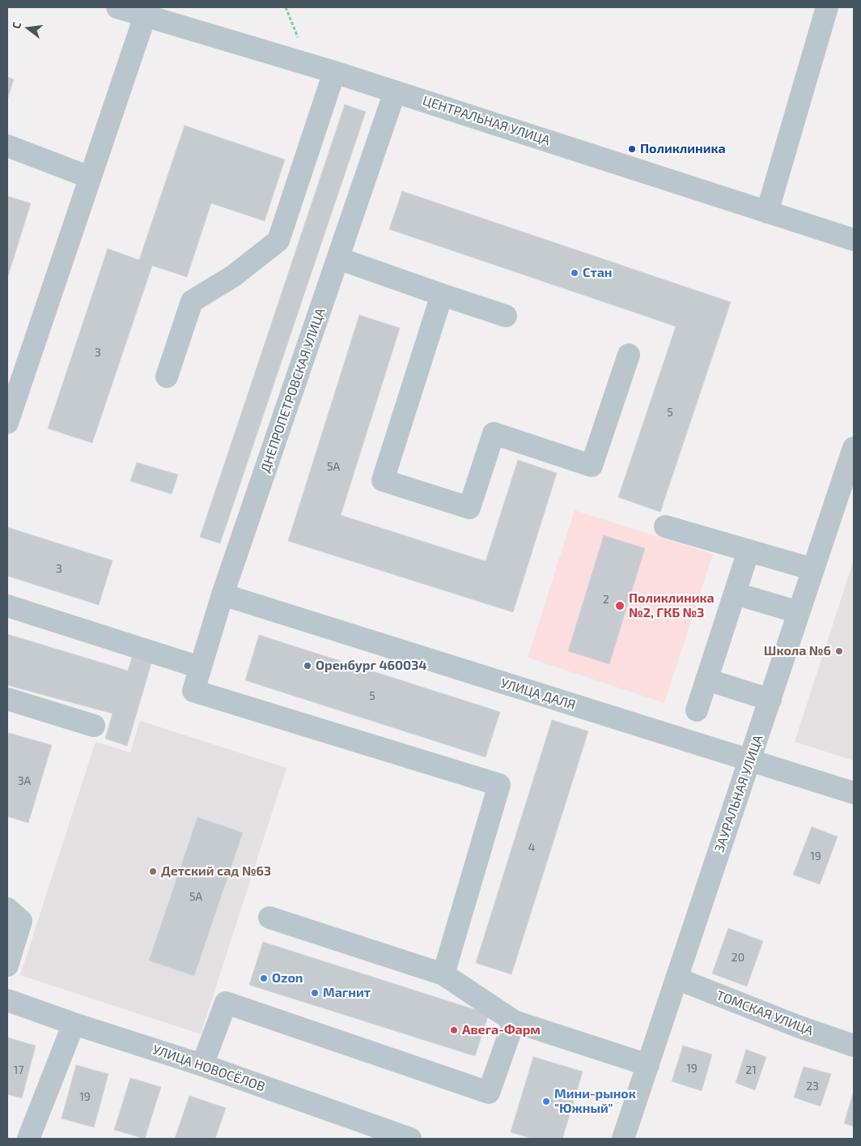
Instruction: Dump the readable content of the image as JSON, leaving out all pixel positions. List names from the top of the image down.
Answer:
{
  "streets": {
    "street": [
      "ЦЕНТРАЛЬНАЯ УЛИЦА",
      "ДНЕПРОПЕТРОВСКАЯ УЛИЦА",
      "УЛИЦА ДАЛЯ",
      "ЗАУРАЛЬНАЯ УЛИЦА",
      "ТОМСКАЯ УЛИЦА",
      "УЛИЦА НОВОСЁЛОВ"
    ]
  },
  "crossings": [
    ["ЦЕНТРАЛЬНАЯ УЛИЦА", "ДНЕПРОПЕТРОВСКАЯ УЛИЦА"],
    ["ДНЕПРОПЕТРОВСКАЯ УЛИЦА", "УЛИЦА ДАЛЯ"],
    ["УЛИЦА ДАЛЯ", "ЗАУРАЛЬНАЯ УЛИЦА"],
    ["ЗАУРАЛЬНАЯ УЛИЦА", "ТОМСКАЯ УЛИЦА"]
  ],
  "places": [
    "Поликлиника",
    "Стан",
    "Поликлиника №2, ГКБ №3",
    "Школа №6",
    "Оренбург 460034",
    "Детский сад №63",
    "Ozon",
    "Магнит",
    "Авега-Фарм",
    "Мини-рынок \"Южный\""
  ],
  "house_numbers": [
    "3",
    "5",
    "5А",
    "3",
    "2",
    "5",
    "3А",
    "4",
    "19",
    "5А",
    "20",
    "19",
    "17",
    "21",
    "23",
    "19"
  ],
  "north": "left"
}
